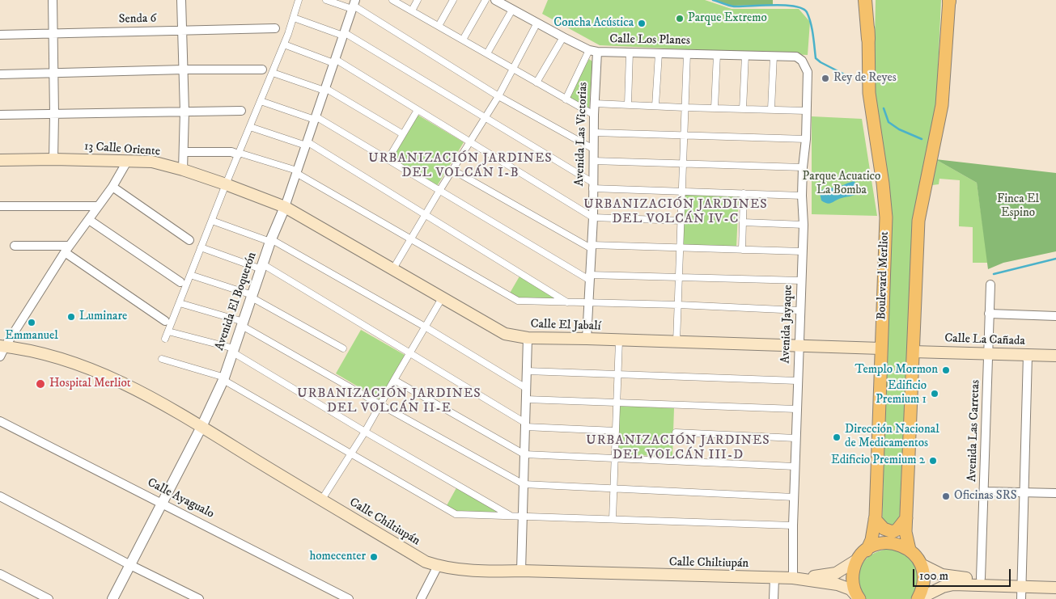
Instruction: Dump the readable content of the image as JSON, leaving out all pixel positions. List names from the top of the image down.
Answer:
{
  "streets": {
    "main road": [
      "13 Calle Oriente",
      "Boulevard Merliot",
      "Calle El Jabalí",
      "Calle La Cañada",
      "Calle Chiltiupán"
    ],
    "street": [
      "Senda 6",
      "Calle Los Planes",
      "Avenida Las Victorias",
      "Avenida El Boquerón",
      "Avenida Jayaque",
      "Avenida Las Carretas",
      "Calle Ayagualo"
    ]
  },
  "crossings": [
    ["Calle Los Planes", "Avenida Las Victorias"],
    ["Calle Los Planes", "Avenida Jayaque"],
    ["Avenida Las Victorias", "Calle El Jabalí"],
    ["13 Calle Oriente", "Avenida El Boquerón"],
    ["13 Calle Oriente", "Calle El Jabalí"],
    ["Boulevard Merliot", "Calle El Jabalí"],
    ["Avenida El Boquerón", "Calle El Jabalí"],
    ["Avenida El Boquerón", "Calle Ayagualo"],
    ["Avenida El Boquerón", "Calle Chiltiupán"],
    ["Avenida Jayaque", "Calle El Jabalí"],
    ["Avenida Jayaque", "Calle Chiltiupán"],
    ["Calle La Cañada", "Avenida Las Carretas"]
  ],
  "districts": [
    "URBANIZACIÓN JARDINES DEL VOLCÁN I-B",
    "URBANIZACIÓN JARDINES DEL VOLCÁN IV-C",
    "URBANIZACIÓN JARDINES DEL VOLCÁN II-E",
    "URBANIZACIÓN JARDINES DEL VOLCÁN III-D"
  ],
  "parks": ["Parque Acuatico La Bomba", "Finca El Espino"],
  "places": [
    "Parque Extremo",
    "Concha Acústica",
    "Rey de Reyes",
    "Luminare",
    "Emmanuel",
    "Templo Mormon",
    "Hospital Merliot",
    "Edificio Premium 1",
    "Dirección Nacional de Medicamentos",
    "Edificio Premium 2",
    "Oficinas SRS",
    "homecenter"
  ],
  "scale_bar": "100 m"
}
